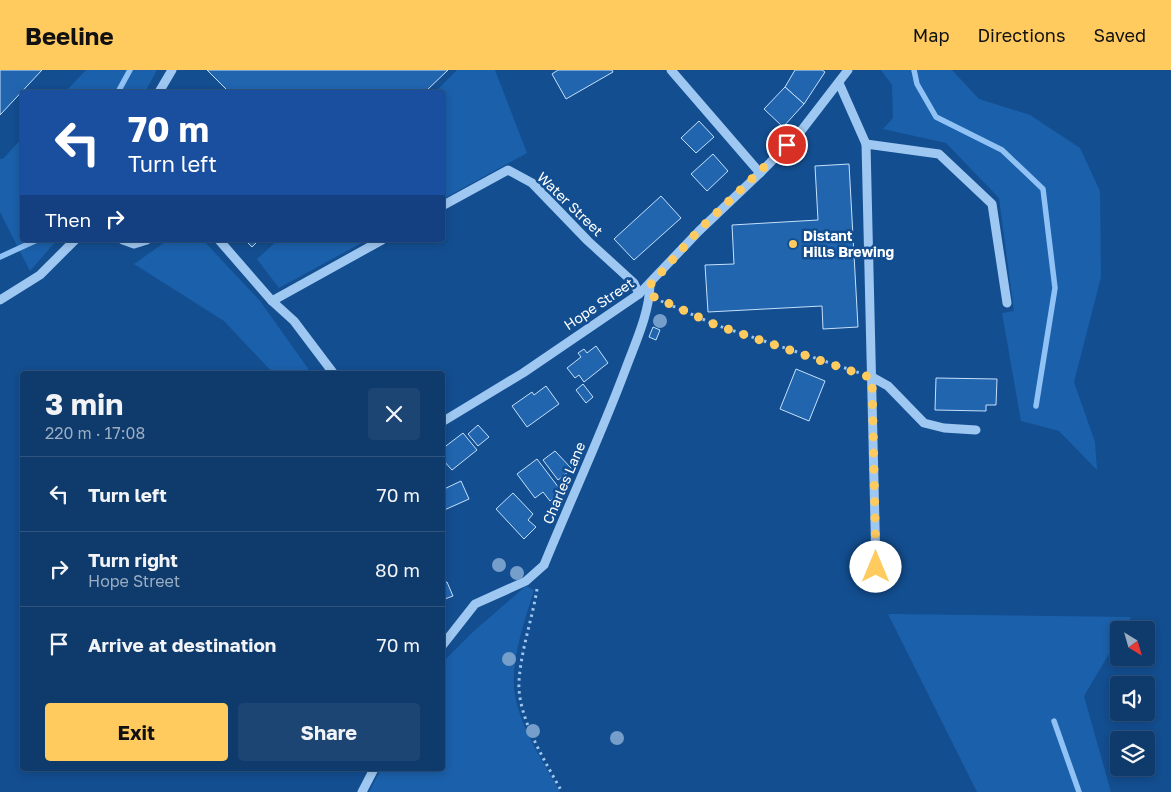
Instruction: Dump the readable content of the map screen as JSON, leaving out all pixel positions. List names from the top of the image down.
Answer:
{
  "streets": {
    "street": ["Water Street", "Hope Street", "Charles Lane"]
  },
  "crossings": [
    ["Water Street", "Hope Street"],
    ["Hope Street", "Charles Lane"]
  ],
  "places": ["Distant Hills Brewing"],
  "north": "bottom right",
  "page": {
    "header": "Beeline",
    "nav": ["Map", "Directions", "Saved"],
    "turn": ["70 m", "Turn left"],
    "then": "Then",
    "heading": ["3 min", "220 m · 17:08"],
    "list": [
      {
        "name": "Turn left",
        "value": "70 m"
      },
      {
        "name": "Turn right",
        "note": "Hope Street",
        "value": "80 m"
      },
      {
        "name": "Arrive at destination",
        "value": "70 m"
      }
    ],
    "buttons": ["Exit", "Share"]
  }
}
